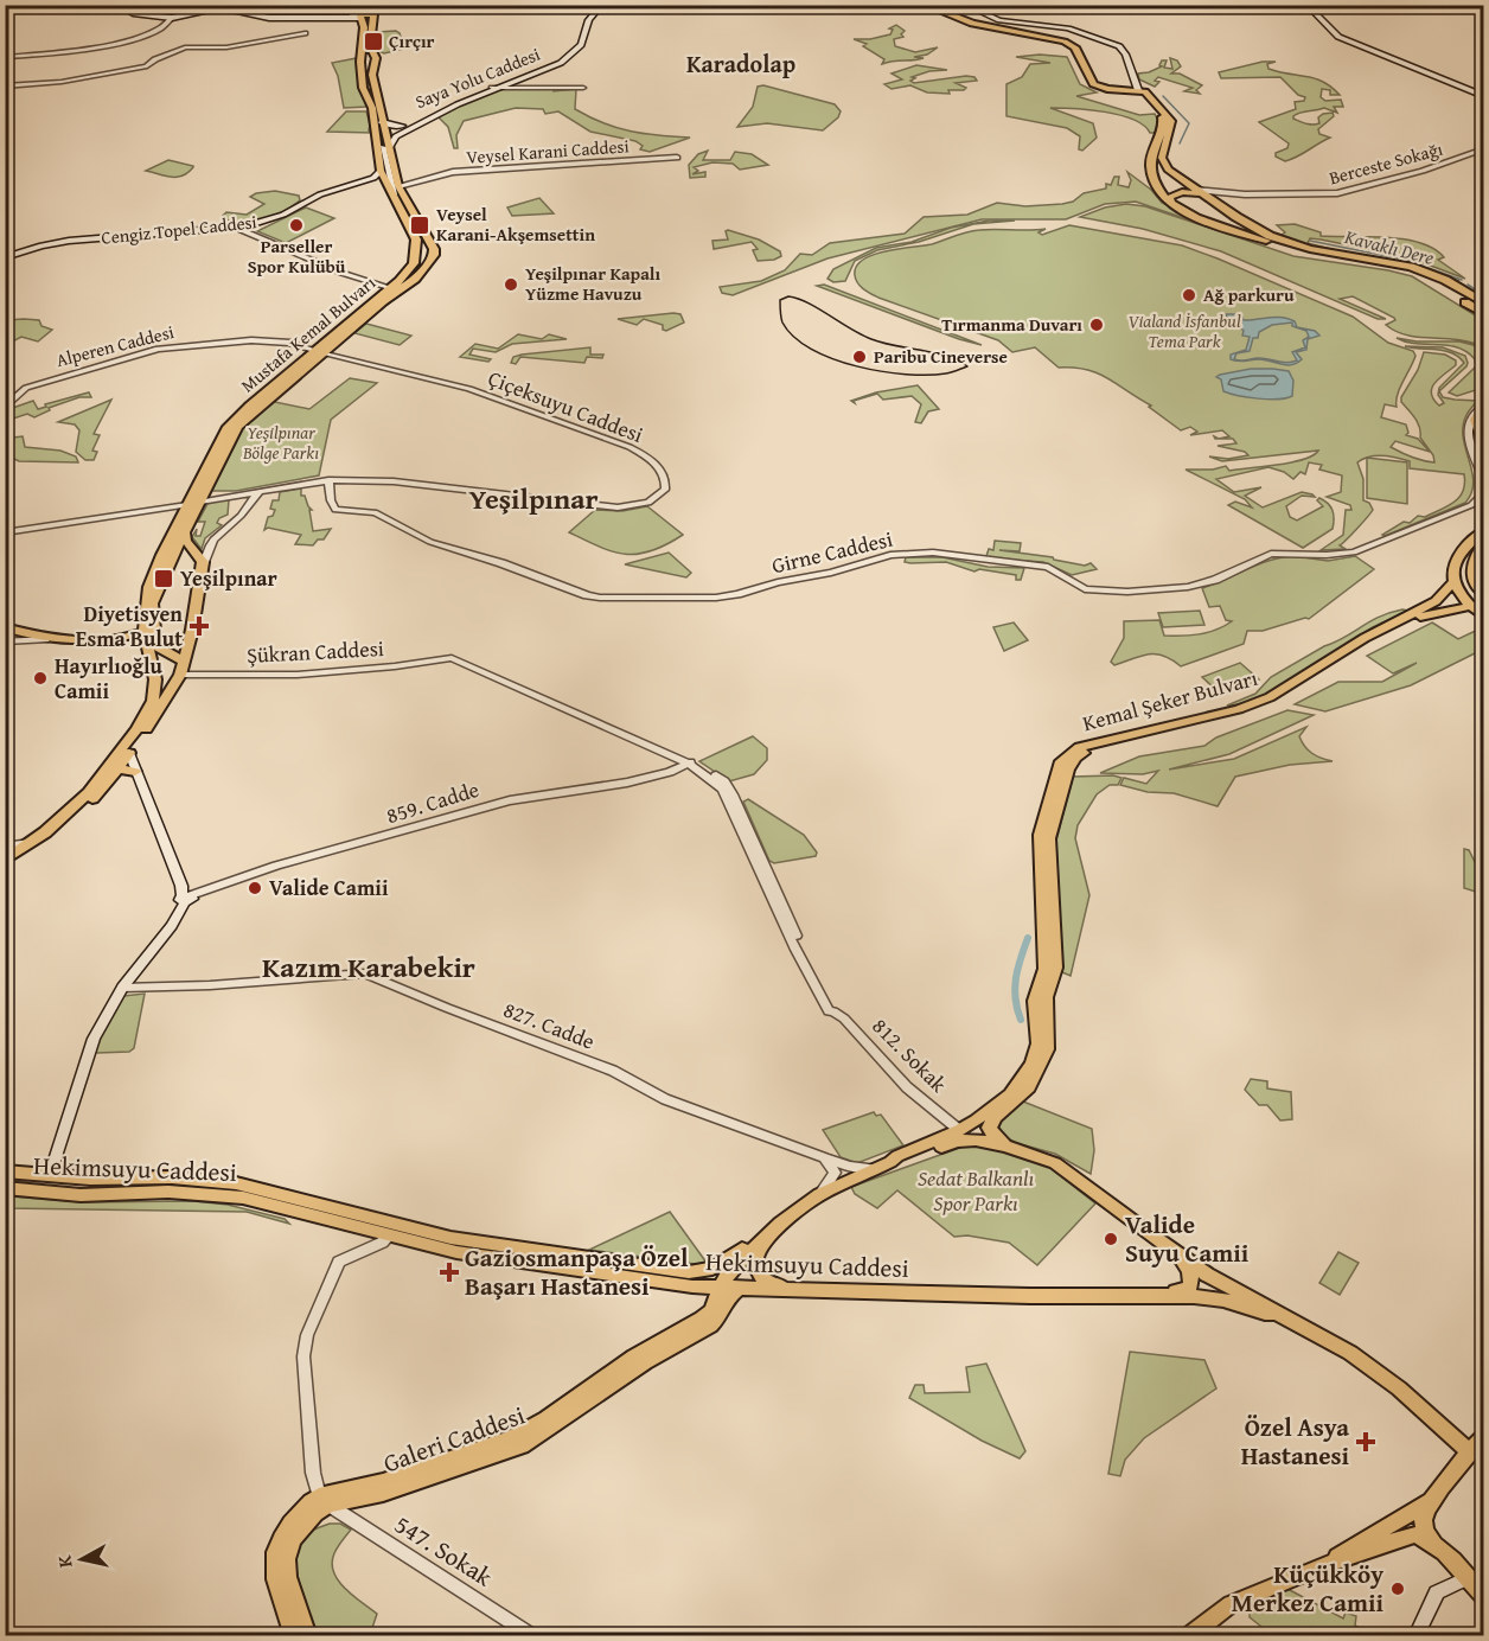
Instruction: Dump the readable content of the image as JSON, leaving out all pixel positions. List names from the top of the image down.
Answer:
{
  "streets": {
    "main road": [
      "Saya Yolu Caddesi",
      "Cengiz Topel Caddesi",
      "Mustafa Kemal Bulvarı",
      "Kemal Şeker Bulvarı",
      "Hekimsuyu Caddesi",
      "Galeri Caddesi"
    ],
    "street": [
      "Veysel Karani Caddesi",
      "Berceste Sokağı",
      "Alperen Caddesi",
      "Çiçeksuyu Caddesi",
      "Girne Caddesi",
      "Şükran Caddesi",
      "859. Cadde",
      "827. Cadde",
      "812. Sokak",
      "547. Sokak"
    ]
  },
  "crossings": [
    ["Mustafa Kemal Bulvarı", "Çiçeksuyu Caddesi"],
    ["Çiçeksuyu Caddesi", "Girne Caddesi"],
    ["Şükran Caddesi", "859. Cadde"],
    ["Şükran Caddesi", "812. Sokak"],
    ["Kemal Şeker Bulvarı", "827. Cadde"],
    ["Kemal Şeker Bulvarı", "812. Sokak"],
    ["Kemal Şeker Bulvarı", "Hekimsuyu Caddesi"],
    ["859. Cadde", "812. Sokak"],
    ["Hekimsuyu Caddesi", "Galeri Caddesi"],
    ["Galeri Caddesi", "547. Sokak"]
  ],
  "districts": ["Karadolap", "Yeşilpınar", "Kazım Karabekir"],
  "water": ["Kavaklı Dere"],
  "parks": ["Vialand İsfanbul Tema Park", "Yeşilpınar Bölge Parkı", "Sedat Balkanlı Spor Parkı"],
  "places": {
    "transit": ["Çırçır", "Veysel Karani-Akşemsettin", "Yeşilpınar"],
    "other": [
      "Parseller Spor Kulübü",
      "Yeşilpınar Kapalı Yüzme Havuzu",
      "Ağ parkuru",
      "Tırmanma Duvarı",
      "Paribu Cineverse",
      "Hayırlıoğlu Camii",
      "Valide Camii",
      "Valide Suyu Camii",
      "Küçükköy Merkez Camii"
    ],
    "health": ["Diyetisyen Esma Bulut", "Gaziosmanpaşa Özel Başarı Hastanesi", "Özel Asya Hastanesi"]
  },
  "north": "left"
}
